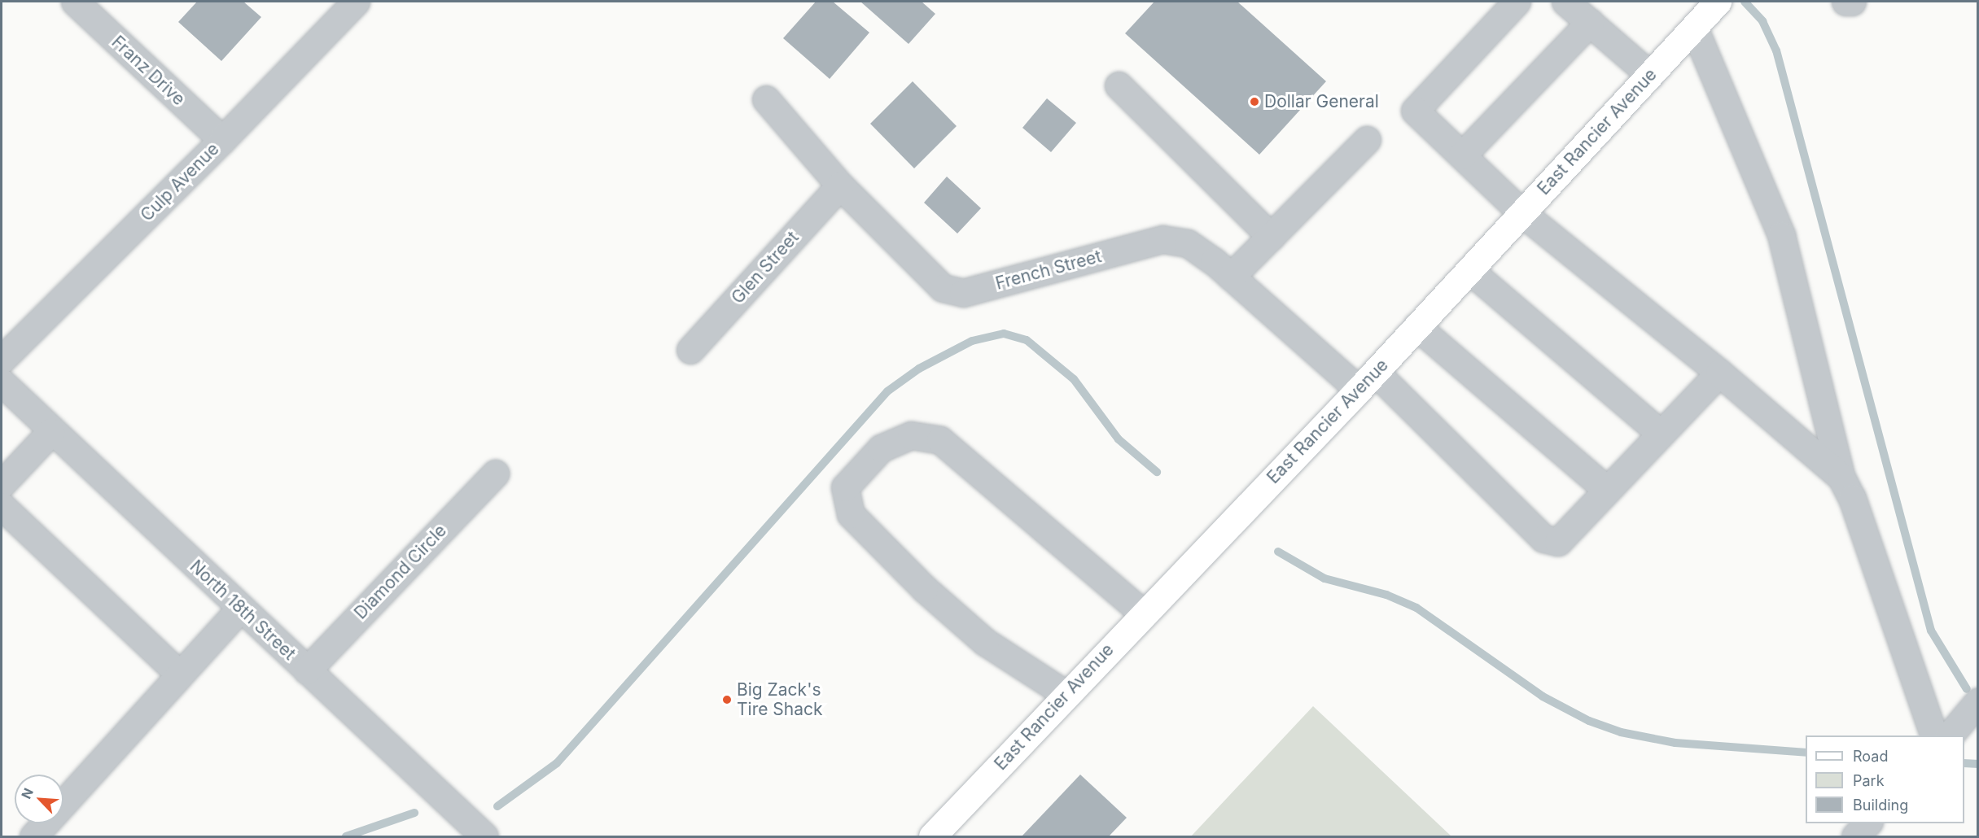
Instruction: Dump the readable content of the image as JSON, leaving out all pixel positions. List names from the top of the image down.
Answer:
{
  "streets": {
    "main road": ["East Rancier Avenue"],
    "street": [
      "Franz Drive",
      "Culp Avenue",
      "Glen Street",
      "French Street",
      "Diamond Circle",
      "North 18th Street"
    ]
  },
  "crossings": [
    ["Franz Drive", "Culp Avenue"],
    ["East Rancier Avenue", "French Street"],
    ["Glen Street", "French Street"],
    ["Diamond Circle", "North 18th Street"]
  ],
  "places": ["Dollar General", "Big Zack's Tire Shack"],
  "legend": ["Road", "Park", "Building"],
  "north": "top left"
}
